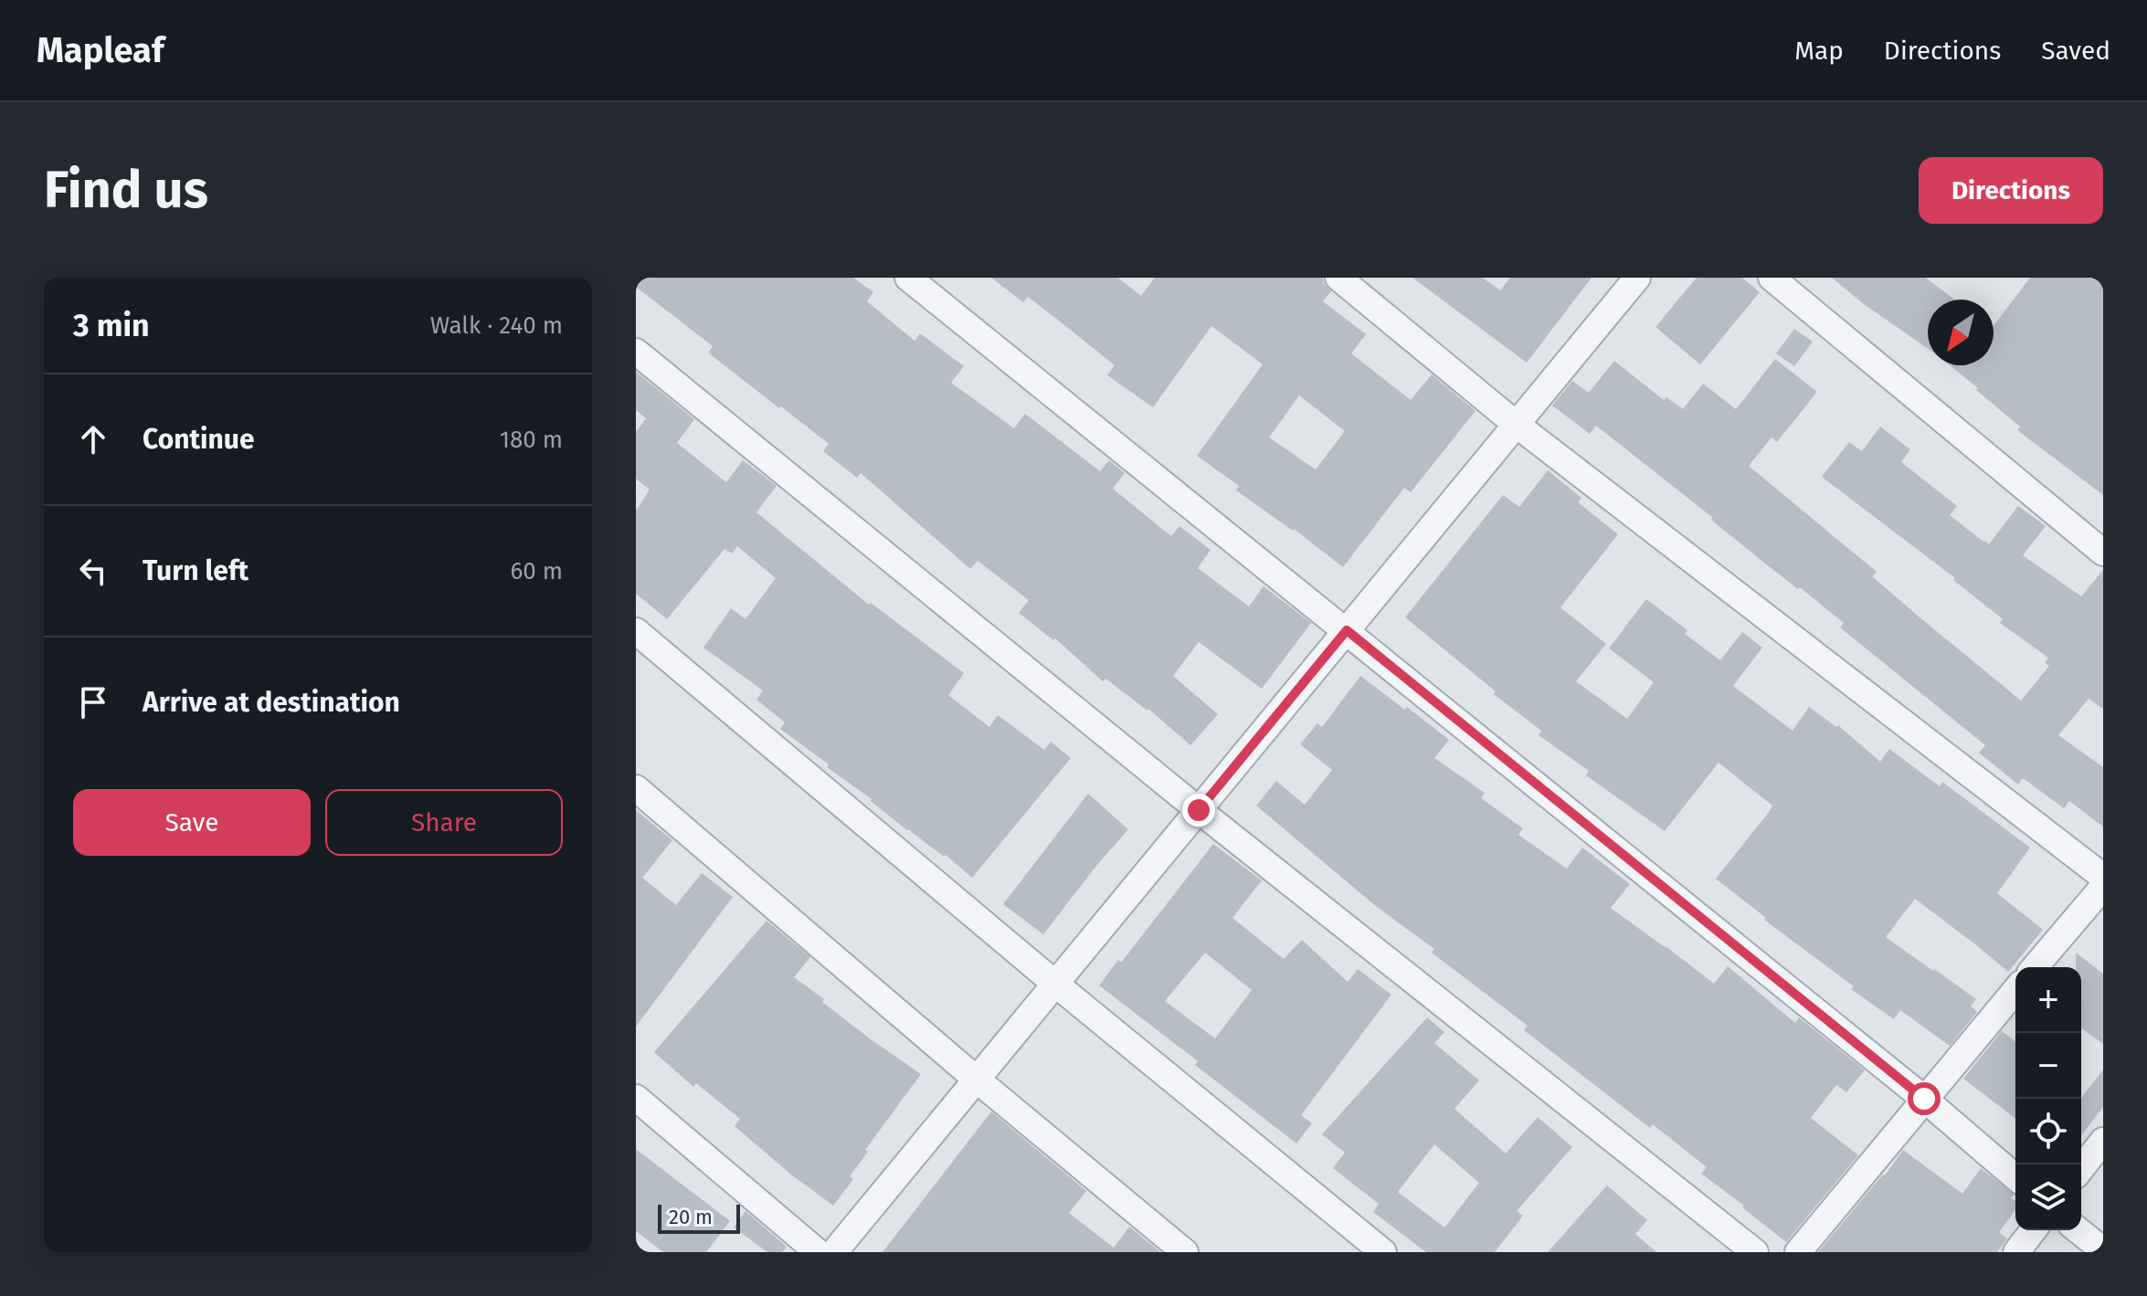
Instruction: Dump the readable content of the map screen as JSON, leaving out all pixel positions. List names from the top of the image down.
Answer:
{
  "scale_bar": "20 m",
  "north": "bottom left",
  "page": {
    "header": "Mapleaf",
    "nav": ["Map", "Directions", "Saved"],
    "buttons": [
      "Directions",
      ["Save", "Share"]
    ],
    "title": "Find us",
    "heading": ["3 min", "Walk · 240 m"],
    "list": [
      ["Continue", "180 m"],
      ["Turn left", "60 m"],
      "Arrive at destination"
    ],
    "map_buttons": ["+", "−"],
    "scale": "20 m"
  }
}
